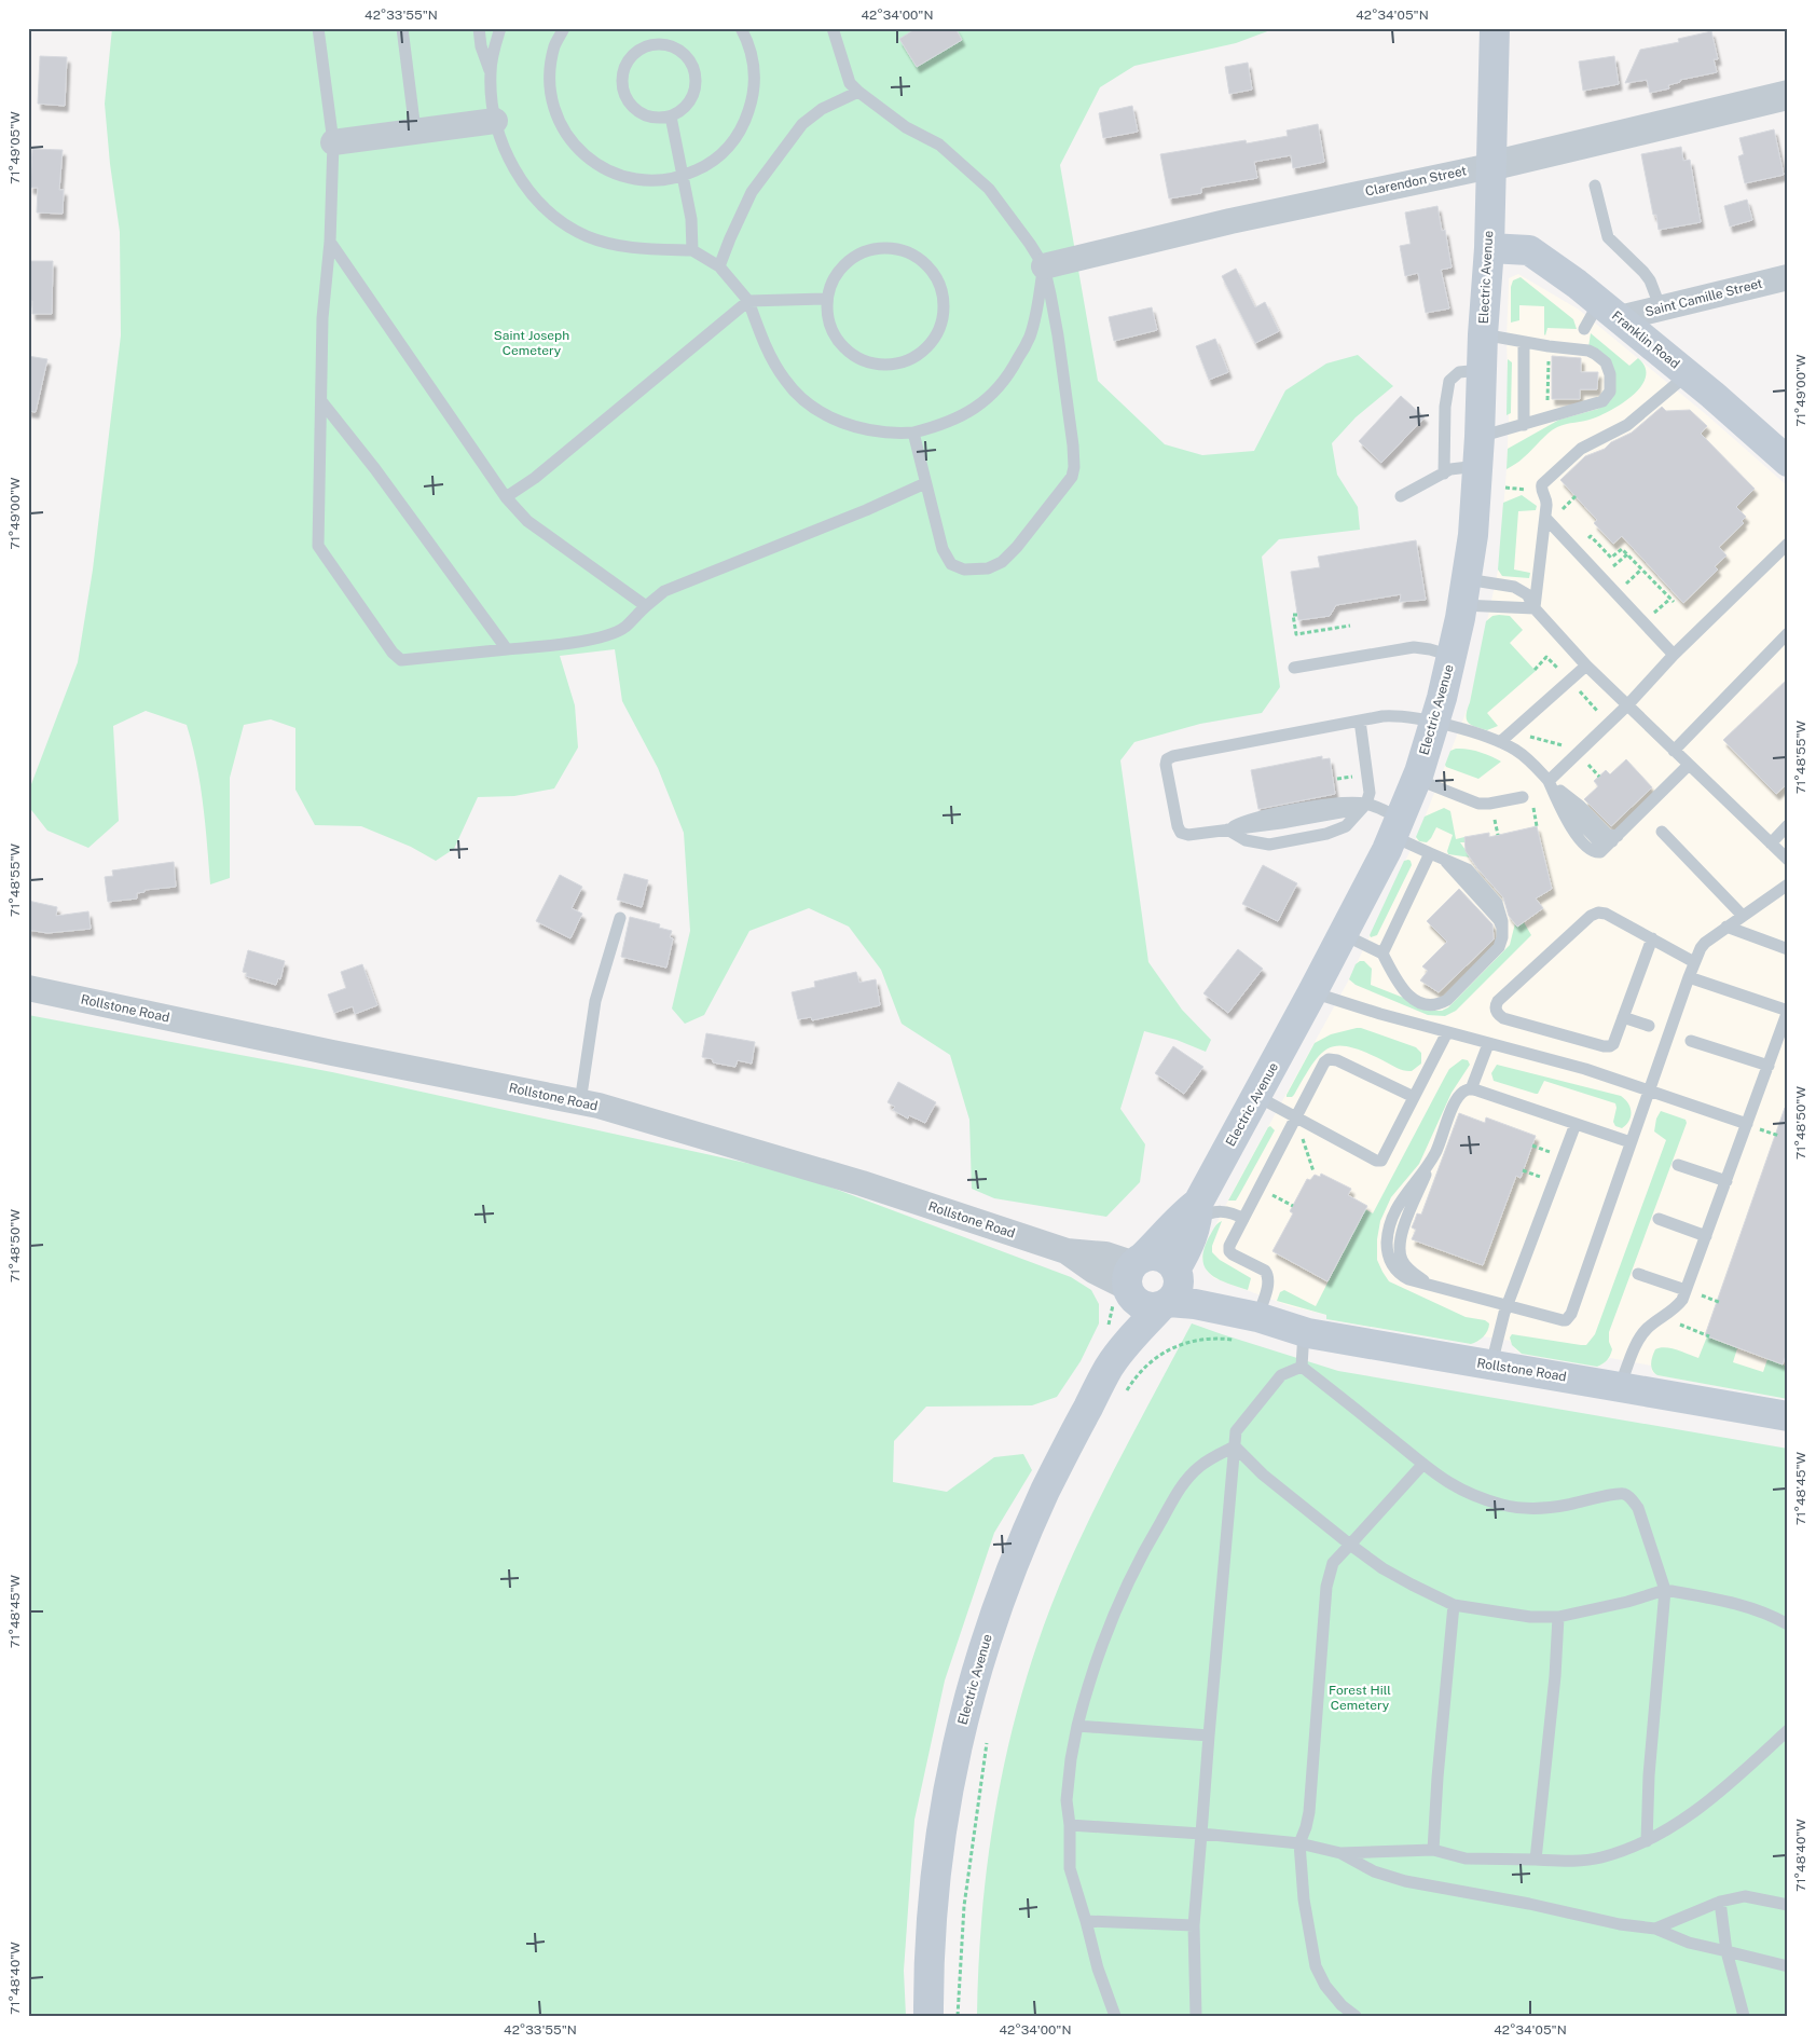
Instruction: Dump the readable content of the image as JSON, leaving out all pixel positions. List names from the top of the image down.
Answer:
{
  "streets": {
    "main road": ["Electric Avenue", "Franklin Road", "Rollstone Road"],
    "street": ["Clarendon Street", "Saint Camille Street"]
  },
  "crossings": [
    ["Clarendon Street", "Electric Avenue"],
    ["Electric Avenue", "Franklin Road"],
    ["Electric Avenue", "Rollstone Road"],
    ["Saint Camille Street", "Franklin Road"]
  ],
  "parks": ["Saint Joseph Cemetery", "Forest Hill Cemetery"],
  "coordinates": [
    "42°33'55\"N",
    "42°34'00\"N",
    "42°34'05\"N",
    "71°49'05\"W",
    "71°49'00\"W",
    "71°48'55\"W",
    "71°48'50\"W",
    "71°48'45\"W",
    "71°48'40\"W"
  ]
}
